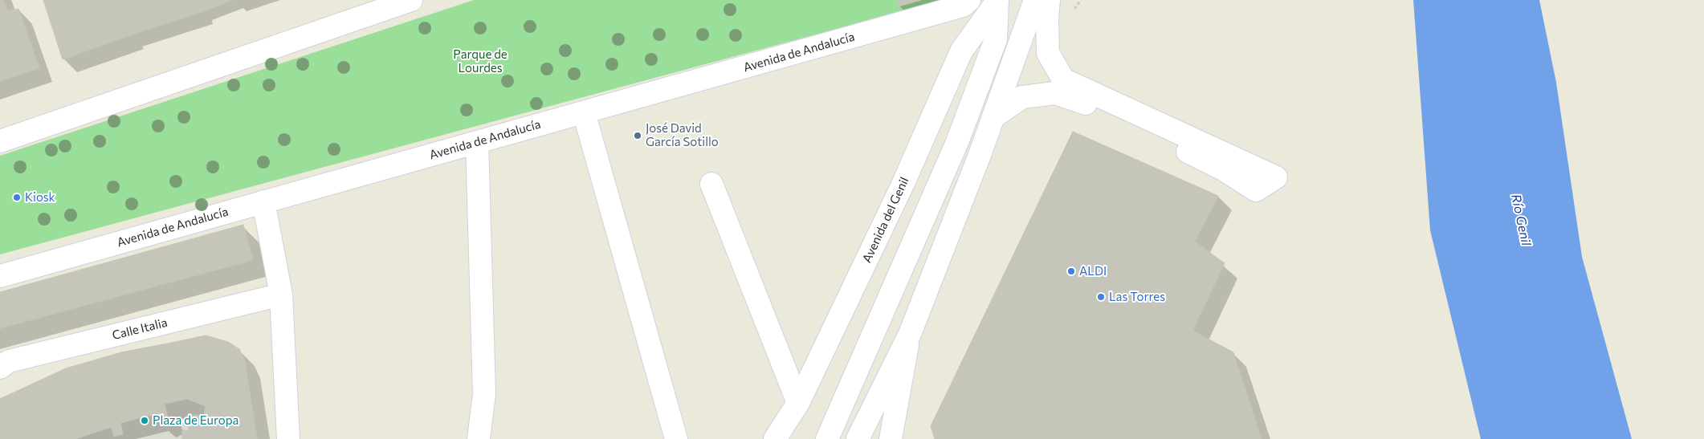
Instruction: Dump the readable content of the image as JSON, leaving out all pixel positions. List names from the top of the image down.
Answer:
{
  "streets": {
    "street": ["Avenida de Andalucía", "Avenida del Genil", "Calle Italia"]
  },
  "water": ["Río Genil"],
  "parks": ["Parque de Lourdes"],
  "places": [
    "José David García Sotillo",
    "Kiosk",
    "ALDI",
    "Las Torres",
    "Plaza de Europa"
  ]
}
